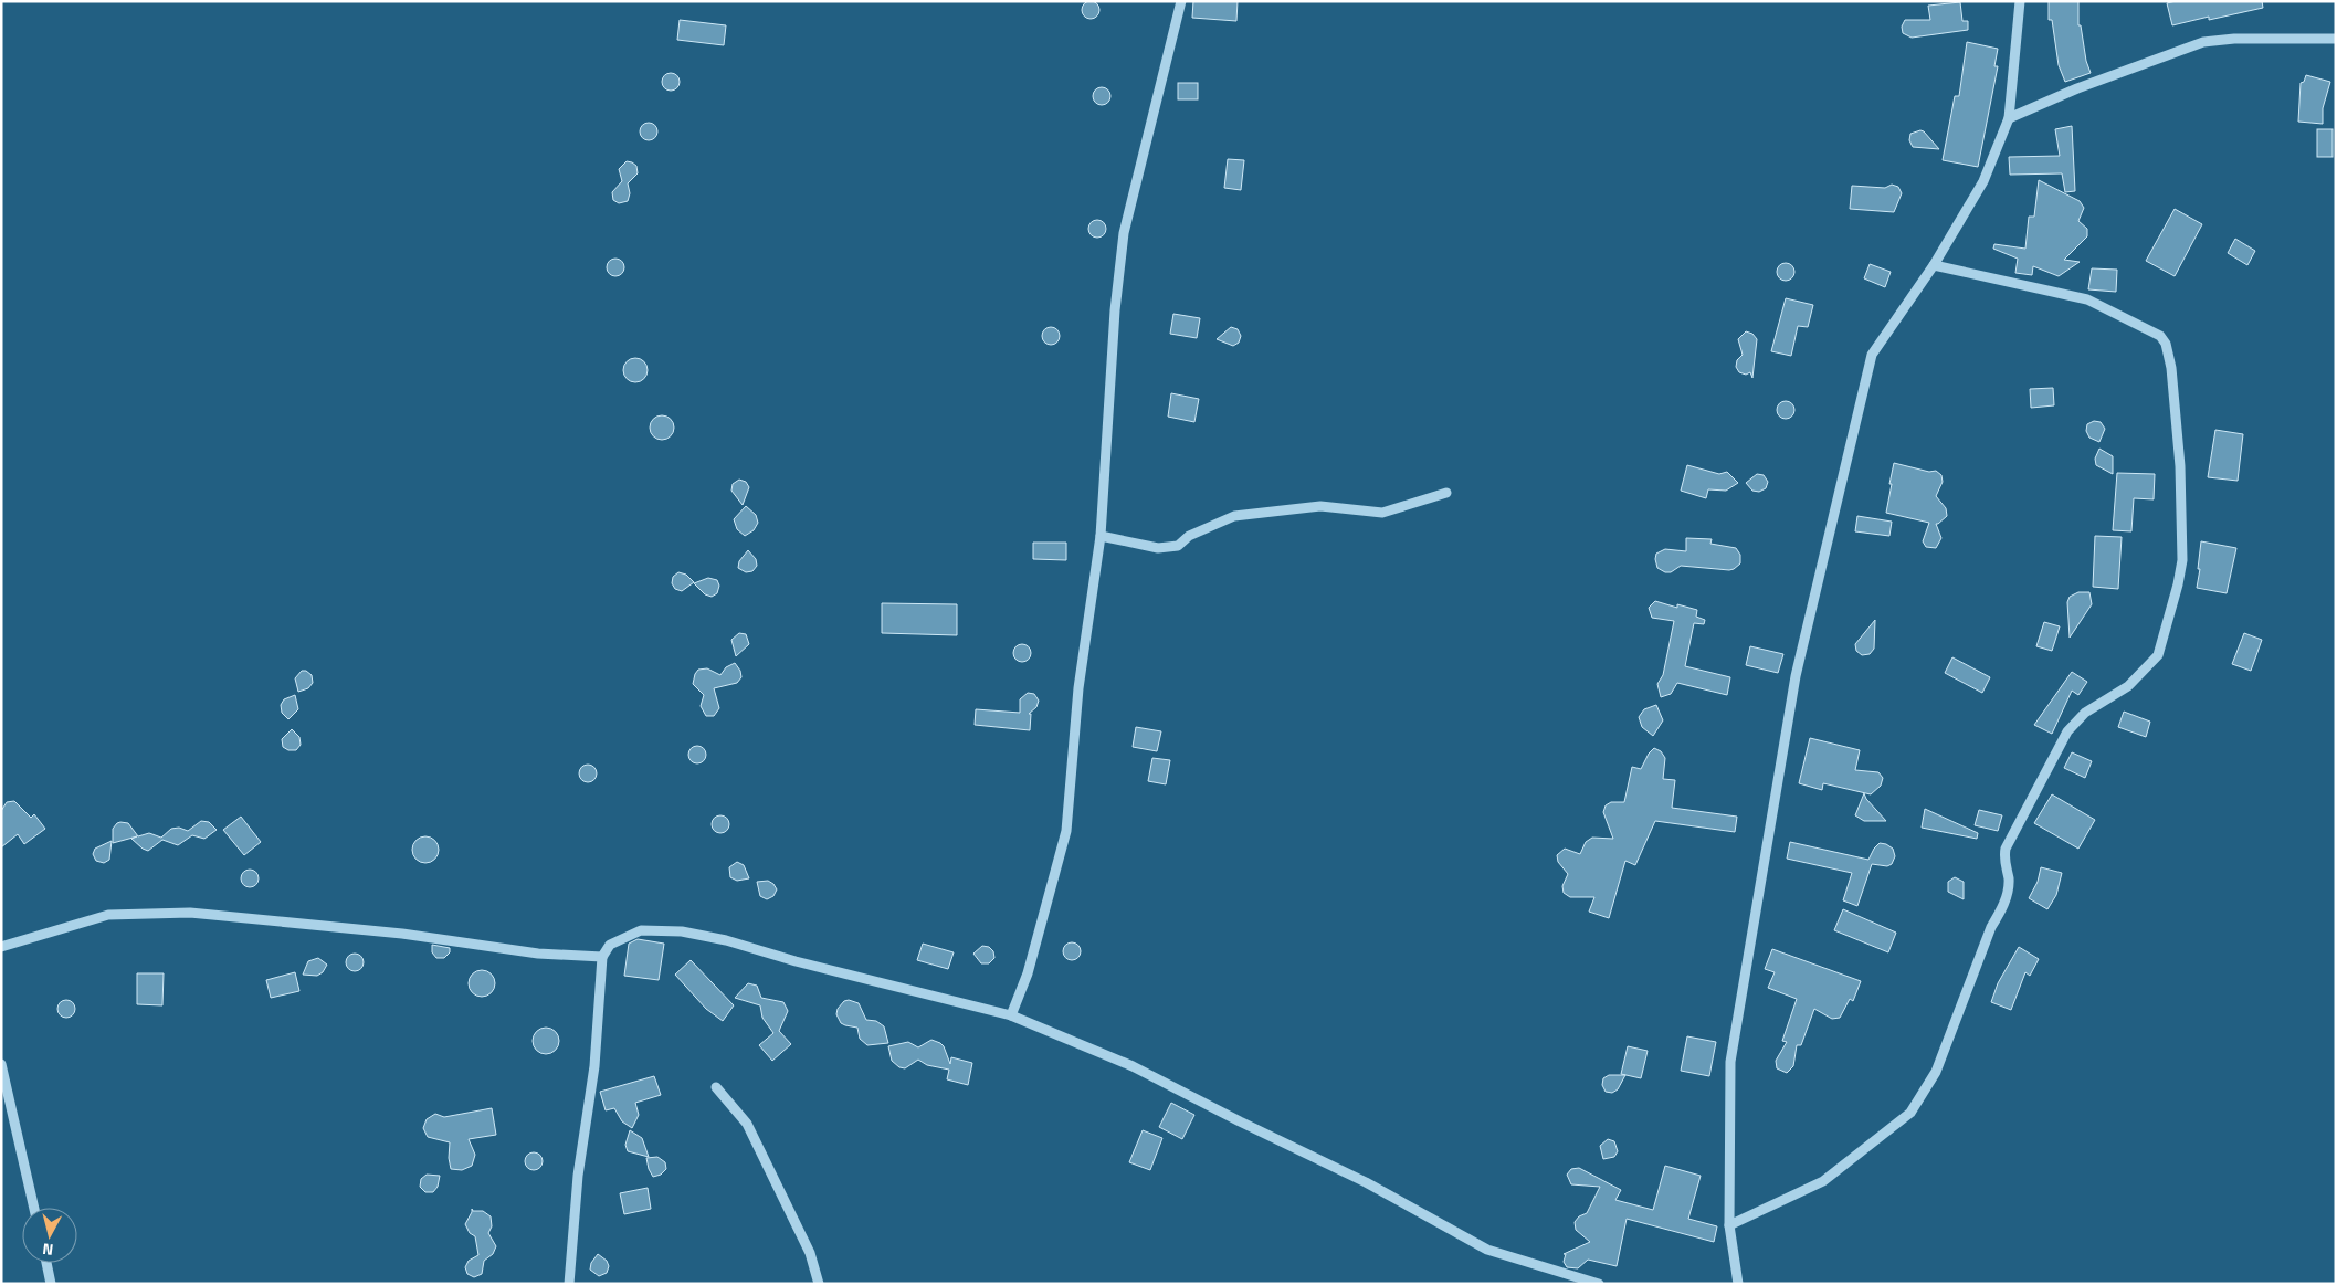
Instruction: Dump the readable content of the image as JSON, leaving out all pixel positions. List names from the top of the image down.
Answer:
{
  "north": "bottom"
}
